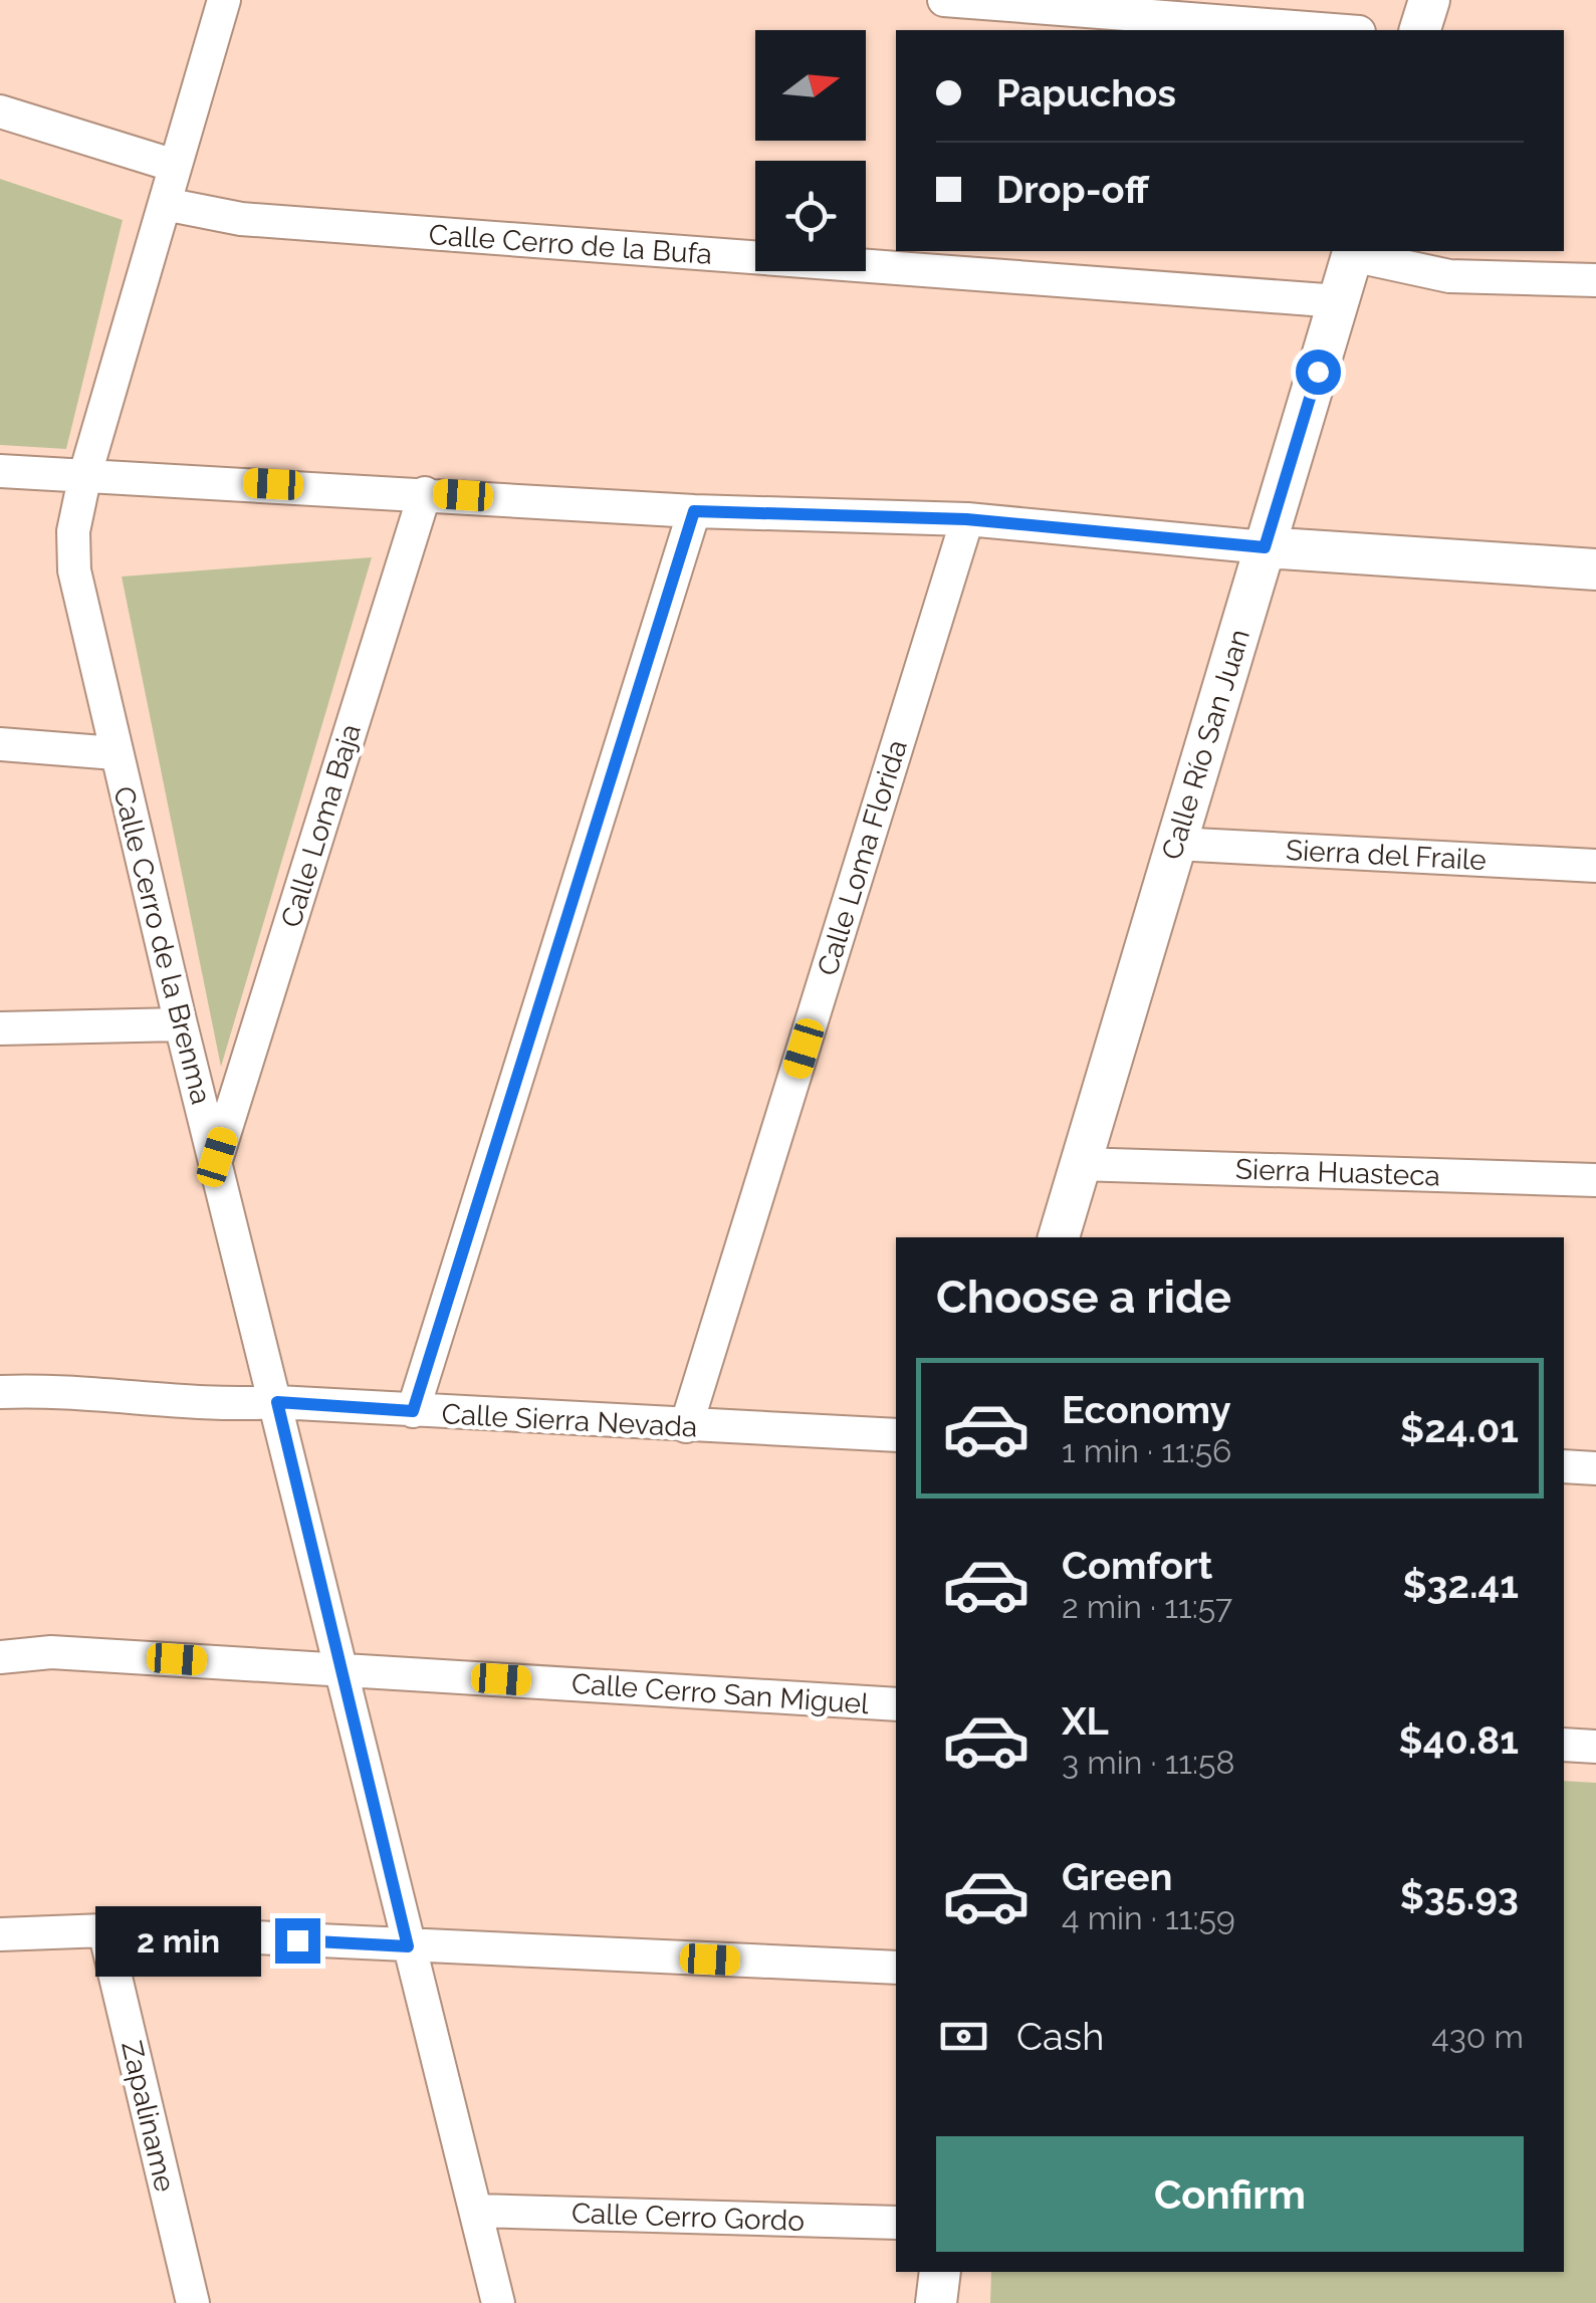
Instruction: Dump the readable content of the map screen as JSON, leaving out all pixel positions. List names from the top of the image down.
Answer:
{
  "streets": {
    "street": [
      "Calle Cerro de la Bufa",
      "Calle Río San Juan",
      "Calle Loma Baja",
      "Sierra del Fraile",
      "Calle Loma Florida",
      "Calle Cerro de la Brenma",
      "Sierra Huasteca",
      "Calle Sierra Nevada",
      "Calle Cerro San Miguel",
      "Zapaliname",
      "Calle Cerro Gordo"
    ]
  },
  "crossings": [
    ["Calle Cerro de la Bufa", "Calle Río San Juan"],
    ["Calle Cerro de la Bufa", "Calle Cerro de la Brenma"],
    ["Calle Río San Juan", "Sierra del Fraile"],
    ["Calle Río San Juan", "Sierra Huasteca"],
    ["Calle Loma Baja", "Calle Cerro de la Brenma"],
    ["Calle Loma Florida", "Calle Sierra Nevada"],
    ["Calle Cerro de la Brenma", "Calle Sierra Nevada"],
    ["Calle Cerro de la Brenma", "Calle Cerro San Miguel"],
    ["Calle Cerro de la Brenma", "Calle Cerro Gordo"]
  ],
  "north": "right",
  "page": {
    "banner": ["Papuchos", "Drop-off"],
    "heading": "Choose a ride",
    "list": [
      {
        "name": "Economy",
        "note": "1 min · 11:56",
        "value": "$24.01"
      },
      {
        "name": "Comfort",
        "note": "2 min · 11:57",
        "value": "$32.41"
      },
      {
        "name": "XL",
        "note": "3 min · 11:58",
        "value": "$40.81"
      },
      {
        "name": "Green",
        "note": "4 min · 11:59",
        "value": "$35.93"
      }
    ],
    "bubble": "2 min",
    "pay": ["Cash", "430 m"],
    "buttons": "Confirm"
  }
}
